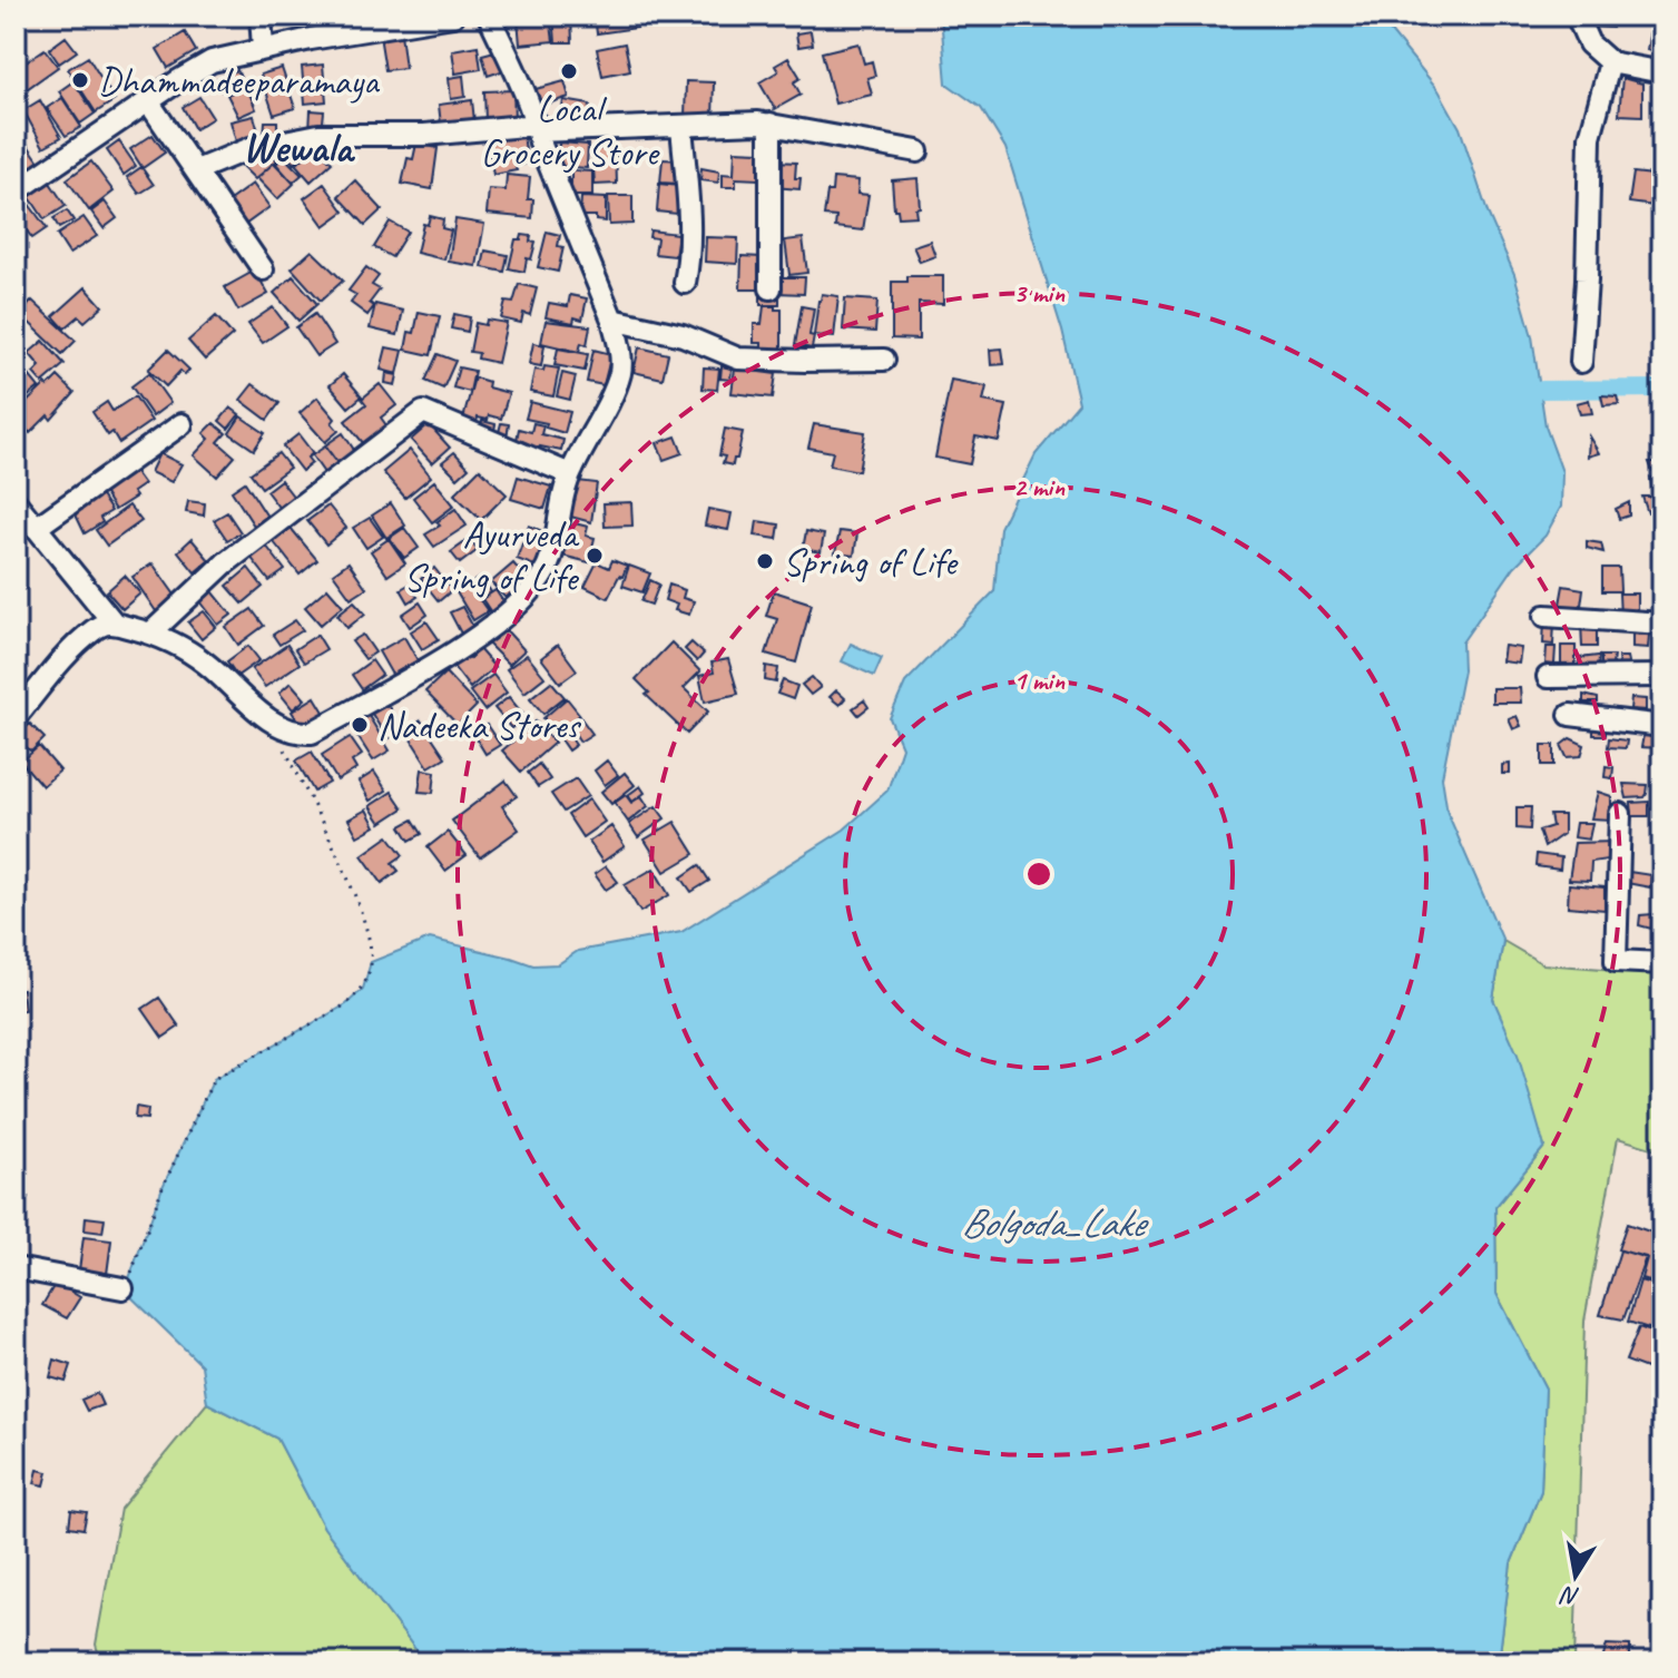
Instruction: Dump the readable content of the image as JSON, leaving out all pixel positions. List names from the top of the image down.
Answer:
{
  "districts": ["Wewala"],
  "water": ["Bolgoda_Lake"],
  "places": [
    "Local Grocery Store",
    "Dhammadeeparamaya",
    "Ayurveda Spring of Life",
    "Spring of Life",
    "Nadeeka Stores"
  ],
  "north": "bottom",
  "rings": ["3 min", "2 min", "1 min"]
}
